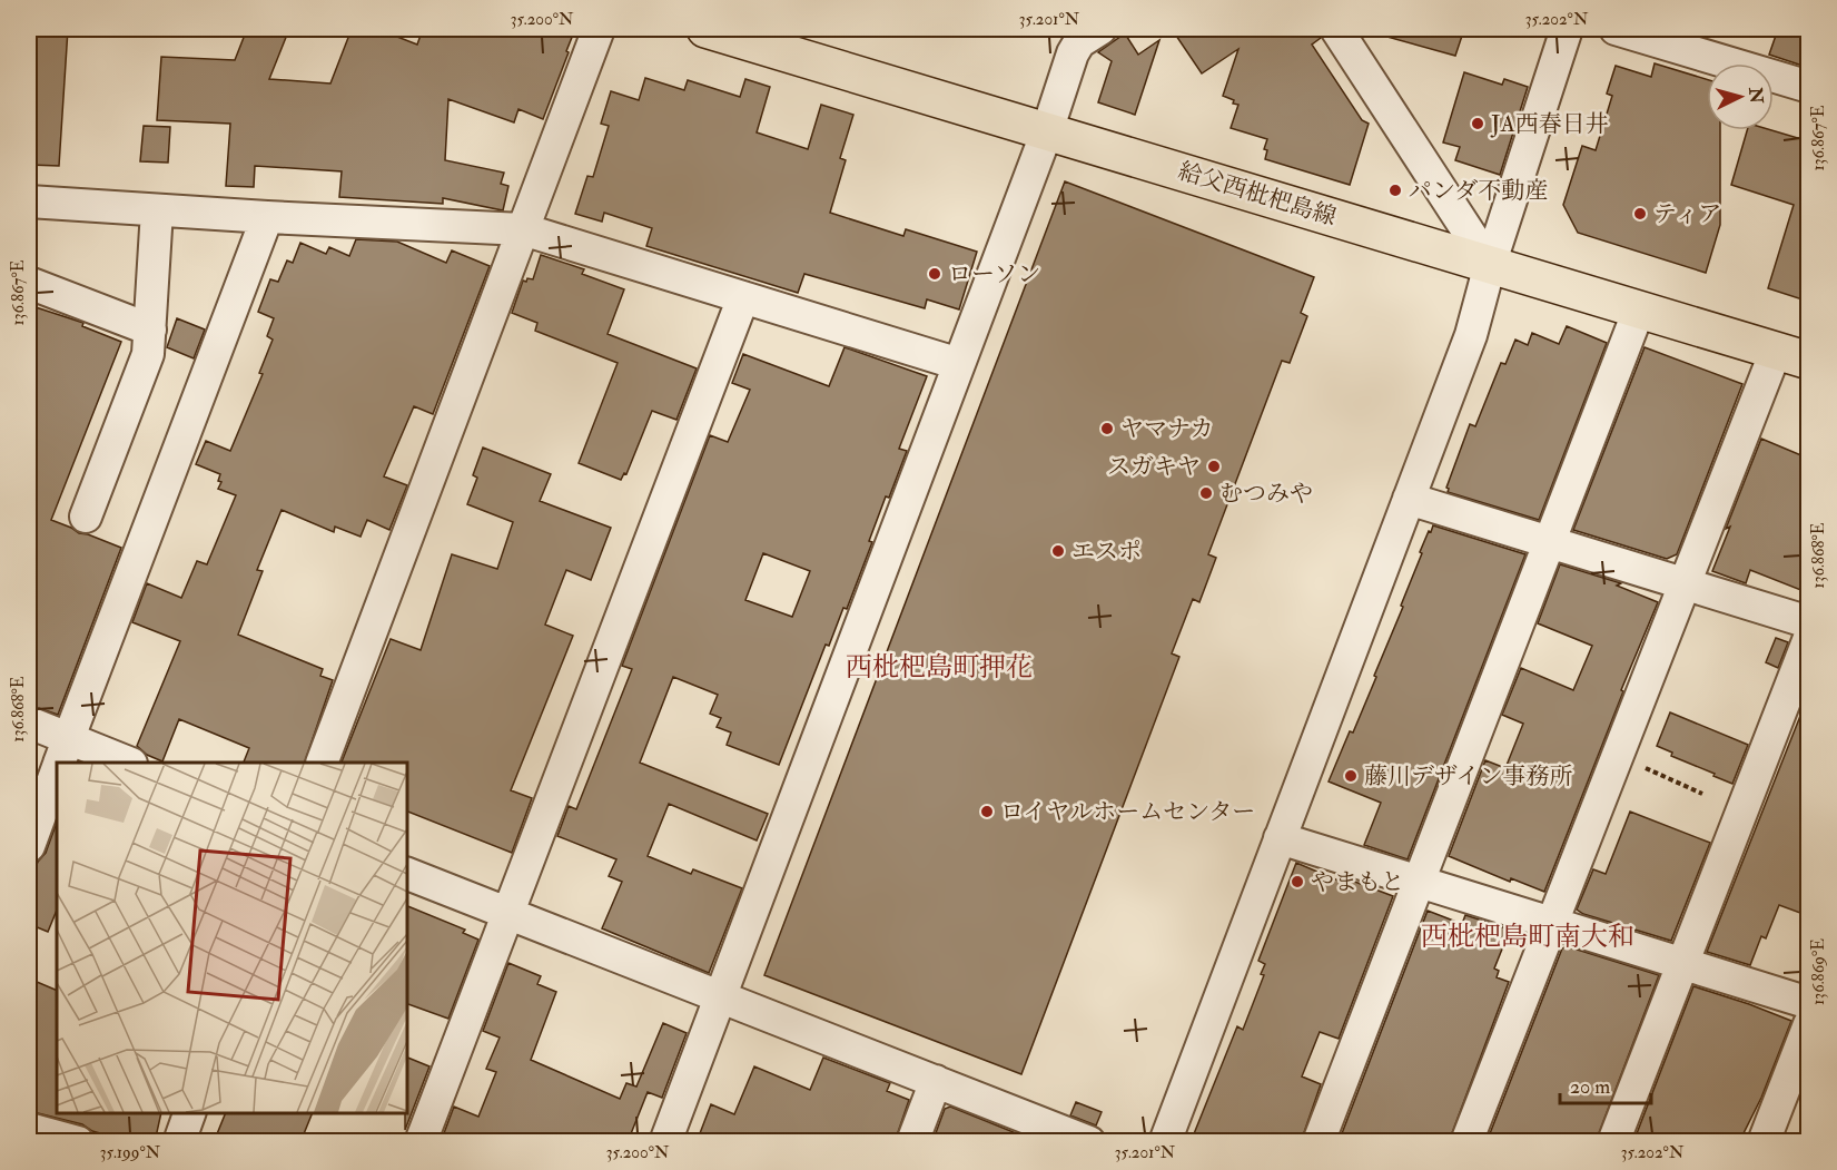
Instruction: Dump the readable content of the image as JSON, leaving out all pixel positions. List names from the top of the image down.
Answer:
{
  "streets": {
    "main road": ["給父西枇杷島線"]
  },
  "districts": ["西枇杷島町押花", "西枇杷島町南大和"],
  "places": [
    "JA西春日井",
    "パンダ不動産",
    "ティア",
    "ローソン",
    "ヤマナカ",
    "スガキヤ",
    "むつみや",
    "エスポ",
    "藤川デザイン事務所",
    "ロイヤルホームセンター",
    "やまもと"
  ],
  "scale_bar": "20 m",
  "north": "right",
  "coordinates": [
    "35.200°N",
    "35.201°N",
    "35.202°N",
    "136.867°E",
    "136.868°E",
    "136.869°E",
    "35.199°N"
  ]
}
